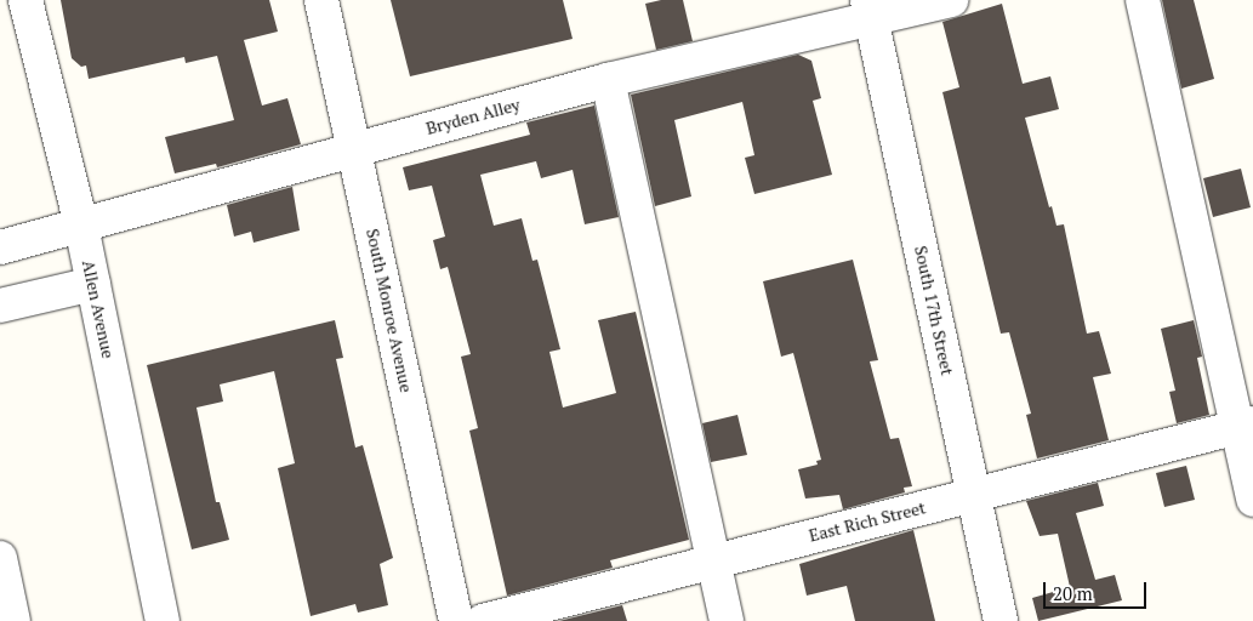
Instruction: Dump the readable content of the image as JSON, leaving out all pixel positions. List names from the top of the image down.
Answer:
{
  "streets": {
    "street": [
      "Bryden Alley",
      "Allen Avenue",
      "South Monroe Avenue",
      "South 17th Street",
      "East Rich Street"
    ]
  },
  "crossings": [
    ["Bryden Alley", "Allen Avenue"],
    ["Bryden Alley", "South Monroe Avenue"],
    ["Bryden Alley", "South 17th Street"],
    ["South 17th Street", "East Rich Street"]
  ],
  "scale_bar": "20 m"
}
